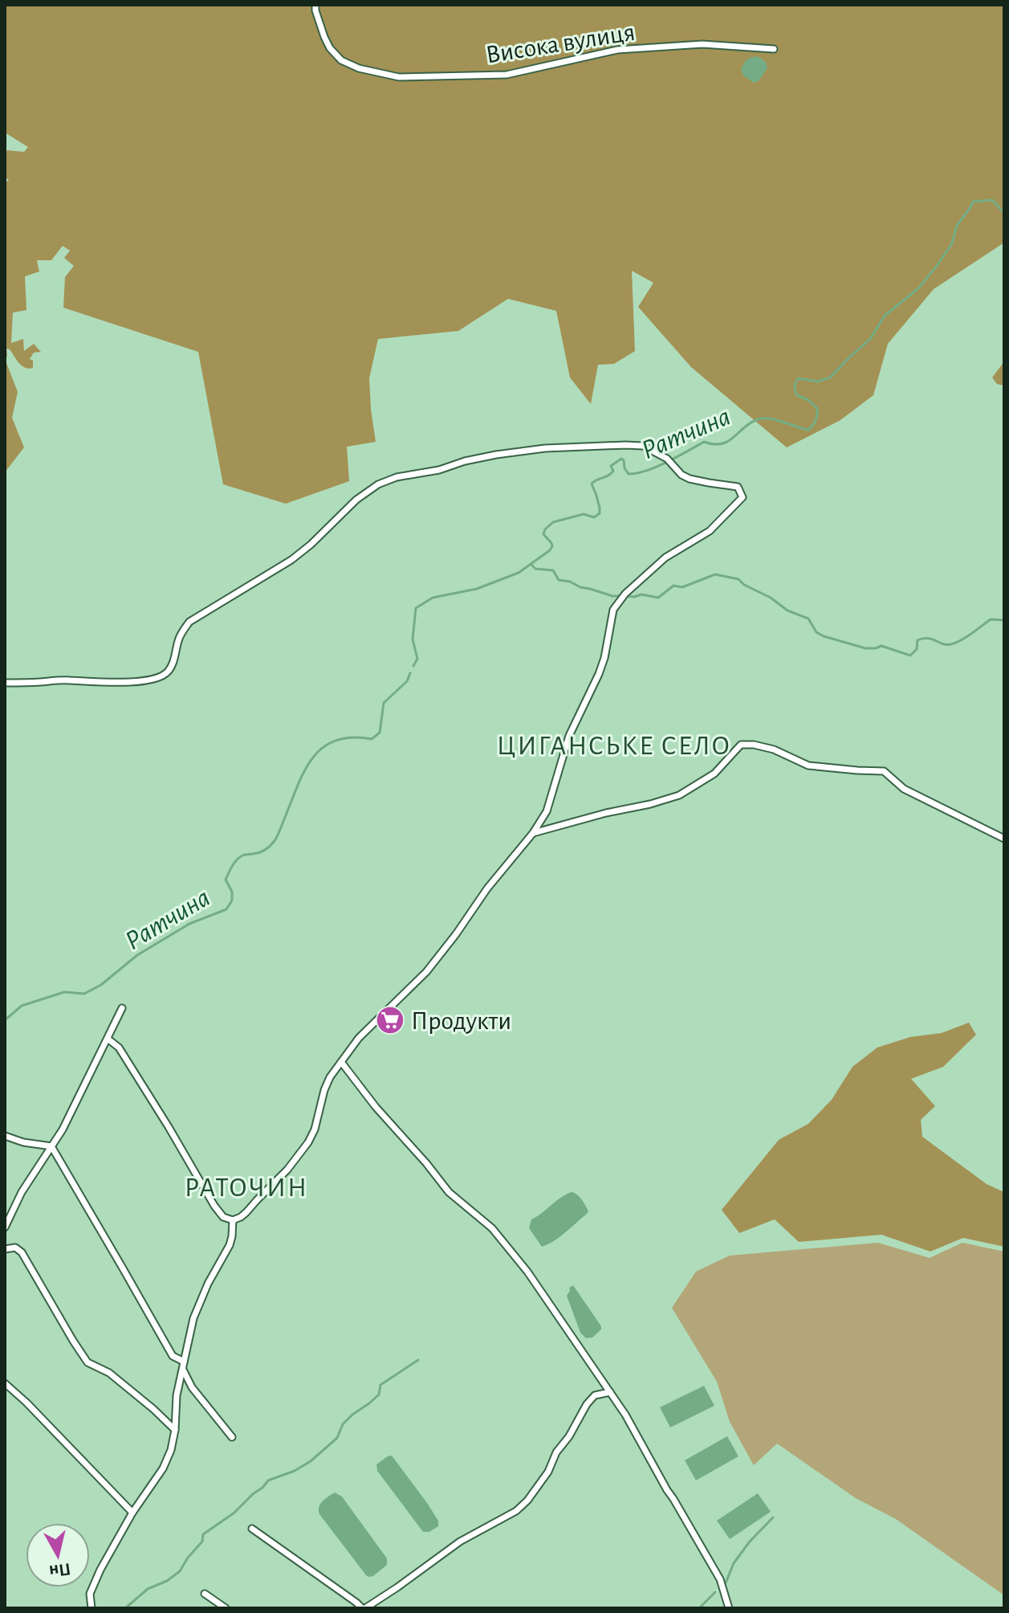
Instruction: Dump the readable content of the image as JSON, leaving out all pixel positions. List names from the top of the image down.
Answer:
{
  "streets": {
    "street": ["Висока вулиця"]
  },
  "districts": ["ЦИГАНСЬКЕ СЕЛО", "РАТОЧИН"],
  "water": ["Ратчина"],
  "places": {
    "supermarket": ["Продукти"]
  },
  "north": "bottom"
}
